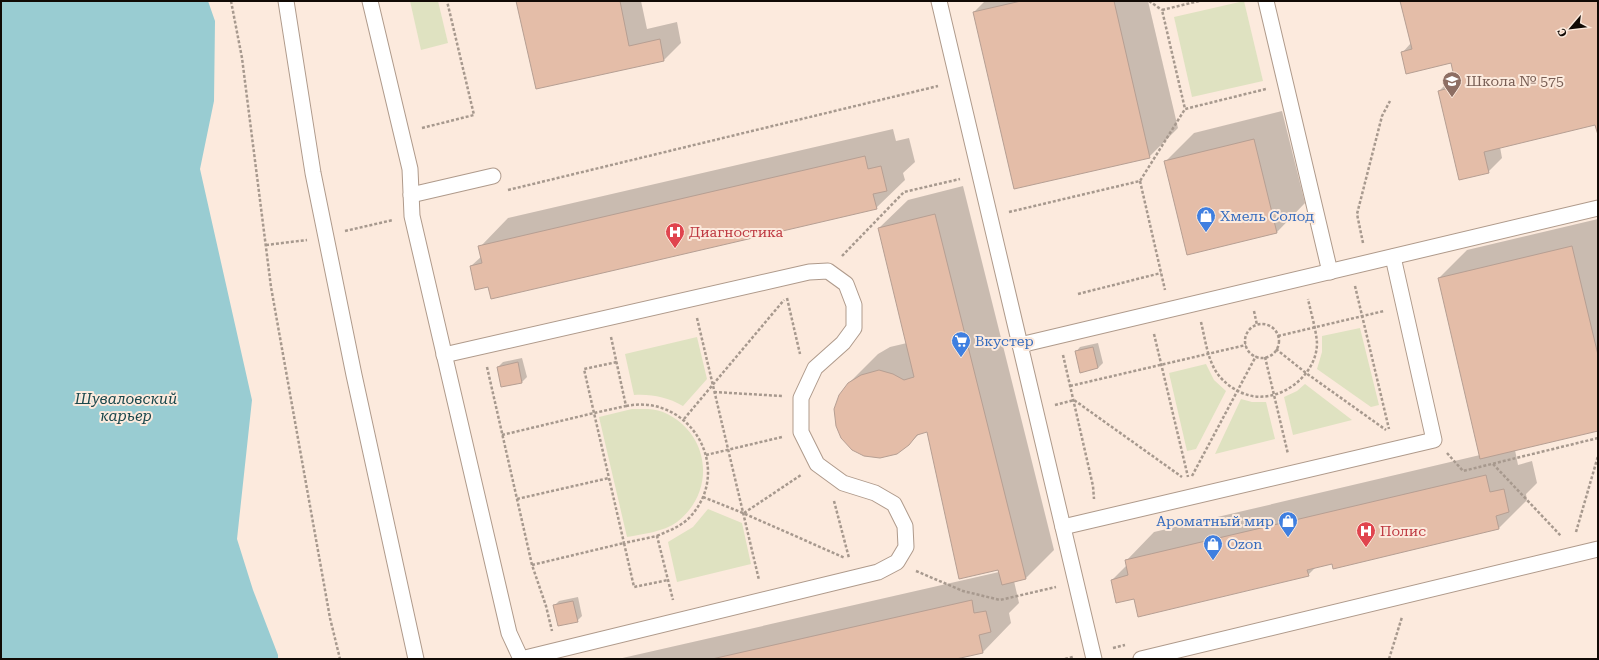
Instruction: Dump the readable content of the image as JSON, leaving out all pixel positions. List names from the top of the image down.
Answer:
{
  "water": ["Шуваловский карьер"],
  "places": {
    "school or university": ["Школа № 575"],
    "shop": ["Хмель Солод", "Ароматный мир", "Ozon"],
    "hospital": ["Диагностика", "Полис"],
    "supermarket": ["Вкустер"]
  },
  "north": "bottom left"
}
